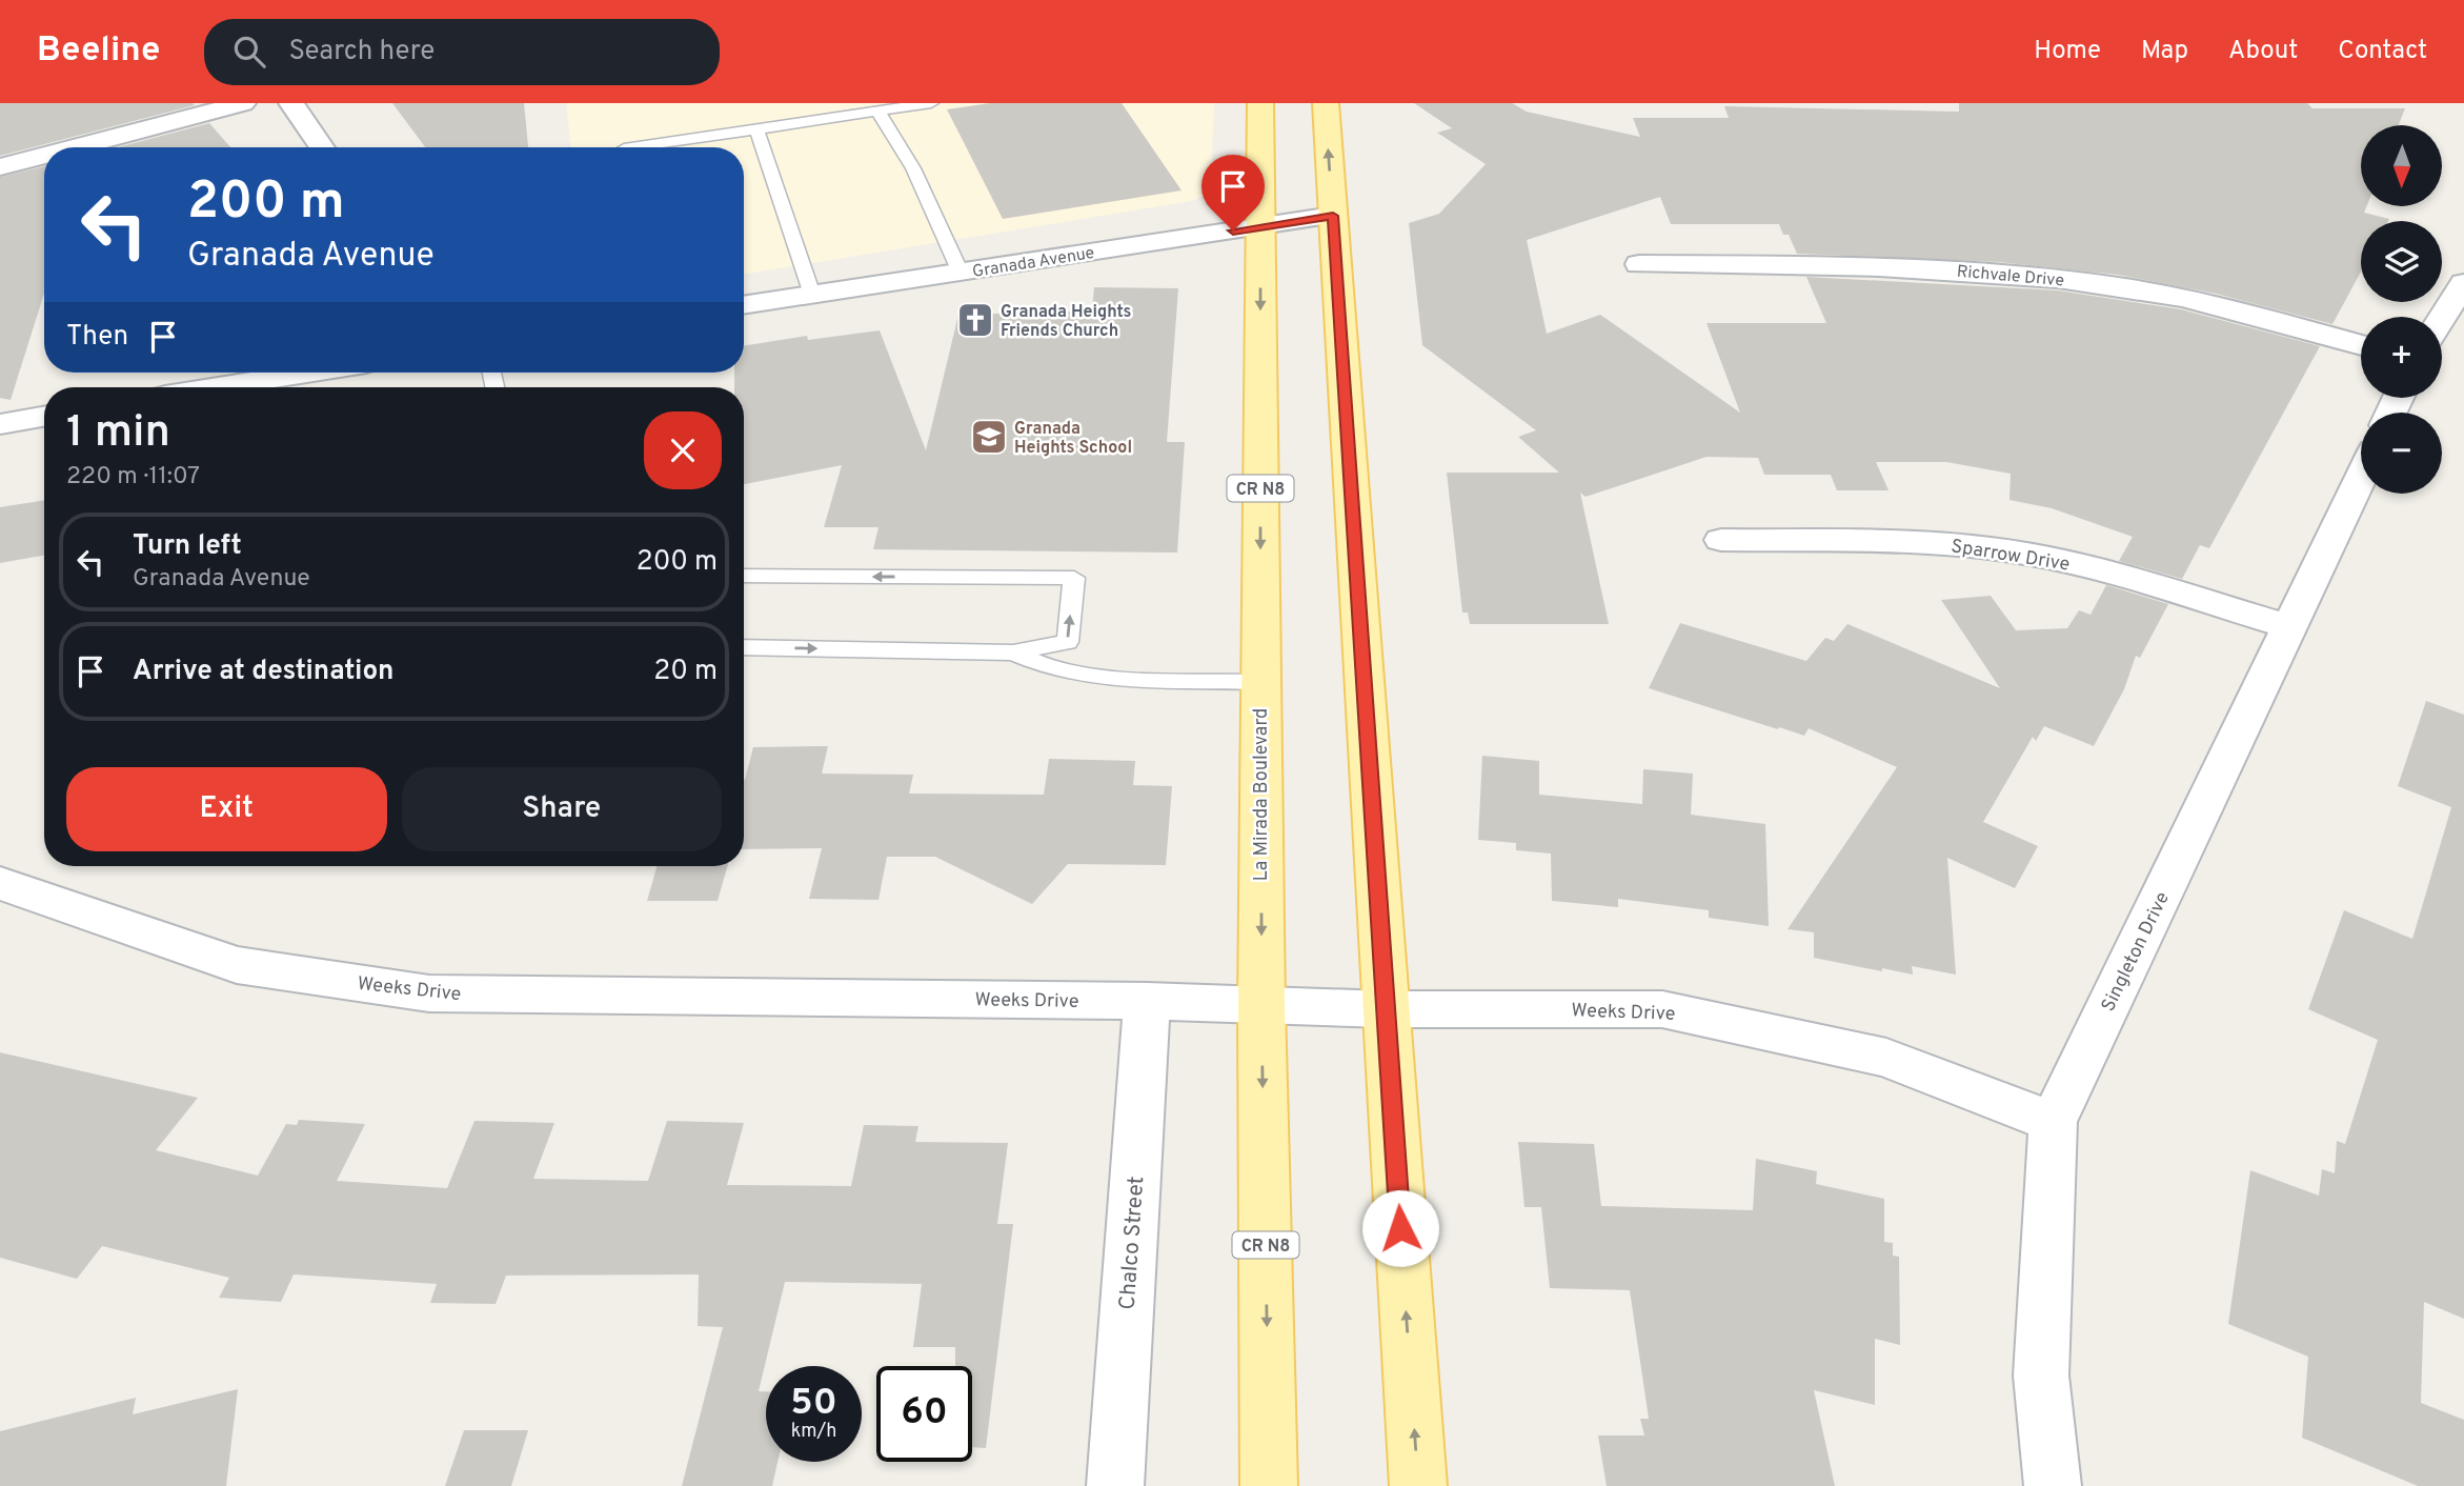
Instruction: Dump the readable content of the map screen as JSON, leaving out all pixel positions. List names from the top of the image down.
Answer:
{
  "streets": {
    "main road": ["CR N8", "La Mirada Boulevard"],
    "street": [
      "Granada Avenue",
      "Richvale Drive",
      "Sparrow Drive",
      "Singleton Drive",
      "Weeks Drive",
      "Chalco Street"
    ]
  },
  "crossings": [
    ["Granada Avenue", "La Mirada Boulevard"],
    ["Sparrow Drive", "Singleton Drive"],
    ["La Mirada Boulevard", "Weeks Drive"],
    ["Singleton Drive", "Weeks Drive"],
    ["Weeks Drive", "Chalco Street"]
  ],
  "places": {
    "church": ["Granada Heights Friends Church"],
    "school or university": ["Granada Heights School"]
  },
  "north": "bottom",
  "page": {
    "header": "Beeline",
    "search": "Search here",
    "nav": [
      "Home",
      "Map",
      "About",
      "Contact"
    ],
    "map_buttons": ["+", "−"],
    "turn": ["200 m", "Granada Avenue"],
    "then": "Then",
    "heading": ["1 min", "220 m · 11:07"],
    "list": [
      {
        "name": "Turn left",
        "note": "Granada Avenue",
        "value": "200 m"
      },
      {
        "name": "Arrive at destination",
        "value": "20 m"
      }
    ],
    "buttons": ["Exit", "Share"],
    "speed": "50 km/h",
    "limit": "60"
  }
}
